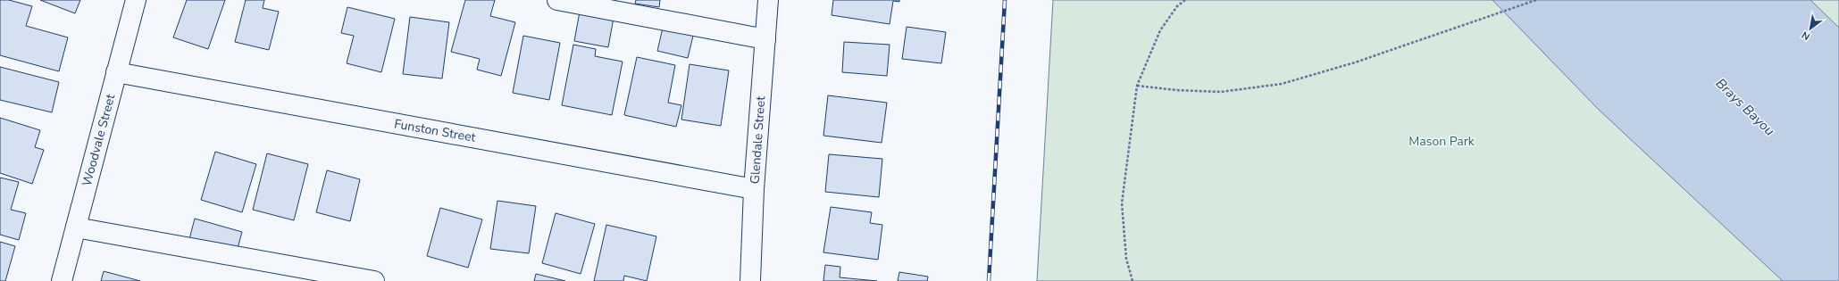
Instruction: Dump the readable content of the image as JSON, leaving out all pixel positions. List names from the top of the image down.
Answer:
{
  "streets": {
    "street": ["Funston Street", "Woodvale Street", "Glendale Street"]
  },
  "crossings": [
    ["Funston Street", "Woodvale Street"],
    ["Funston Street", "Glendale Street"]
  ],
  "water": ["Brays Bayou"],
  "parks": ["Mason Park"],
  "north": "bottom left"
}
